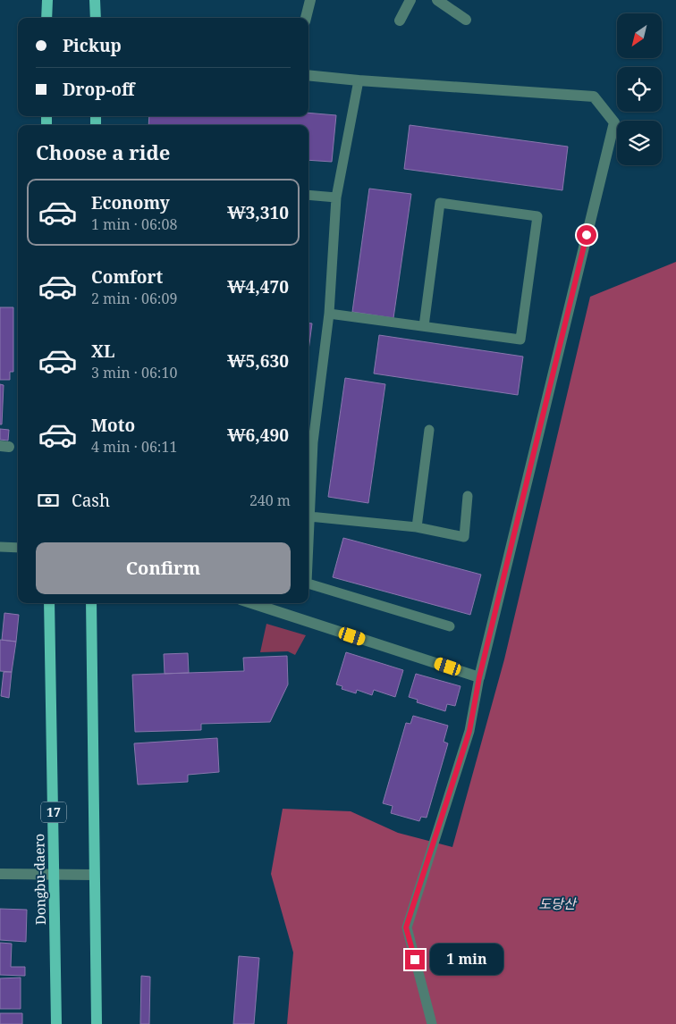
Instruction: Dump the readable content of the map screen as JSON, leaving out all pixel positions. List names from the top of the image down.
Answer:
{
  "streets": {
    "main road": ["17", "Dongbu-daero"]
  },
  "parks": ["도당산"],
  "north": "bottom left",
  "page": {
    "banner": ["Pickup", "Drop-off"],
    "heading": "Choose a ride",
    "list": [
      {
        "name": "Economy",
        "note": "1 min · 06:08",
        "value": "₩3,310"
      },
      {
        "name": "Comfort",
        "note": "2 min · 06:09",
        "value": "₩4,470"
      },
      {
        "name": "XL",
        "note": "3 min · 06:10",
        "value": "₩5,630"
      },
      {
        "name": "Moto",
        "note": "4 min · 06:11",
        "value": "₩6,490"
      }
    ],
    "pay": ["Cash", "240 m"],
    "buttons": "Confirm",
    "bubble": "1 min"
  }
}
